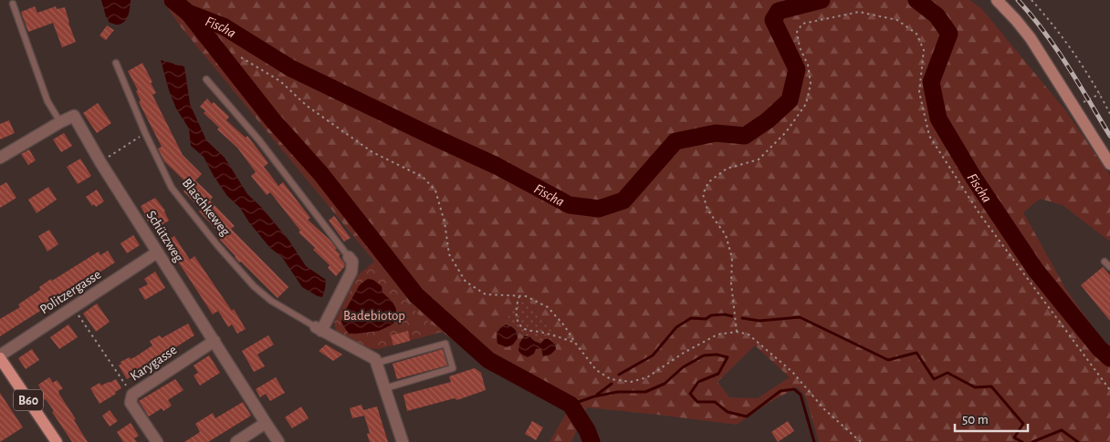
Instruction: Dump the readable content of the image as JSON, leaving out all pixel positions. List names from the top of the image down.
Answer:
{
  "streets": {
    "main road": ["B60"],
    "street": [
      "Blaschkeweg",
      "Schützweg",
      "Politzergasse",
      "Karygasse"
    ]
  },
  "crossings": [
    ["Schützweg", "Politzergasse"],
    ["Schützweg", "Karygasse"],
    ["Politzergasse", "B60"]
  ],
  "water": ["Fischa"],
  "parks": ["Badebiotop"],
  "scale_bar": "50 m"
}
